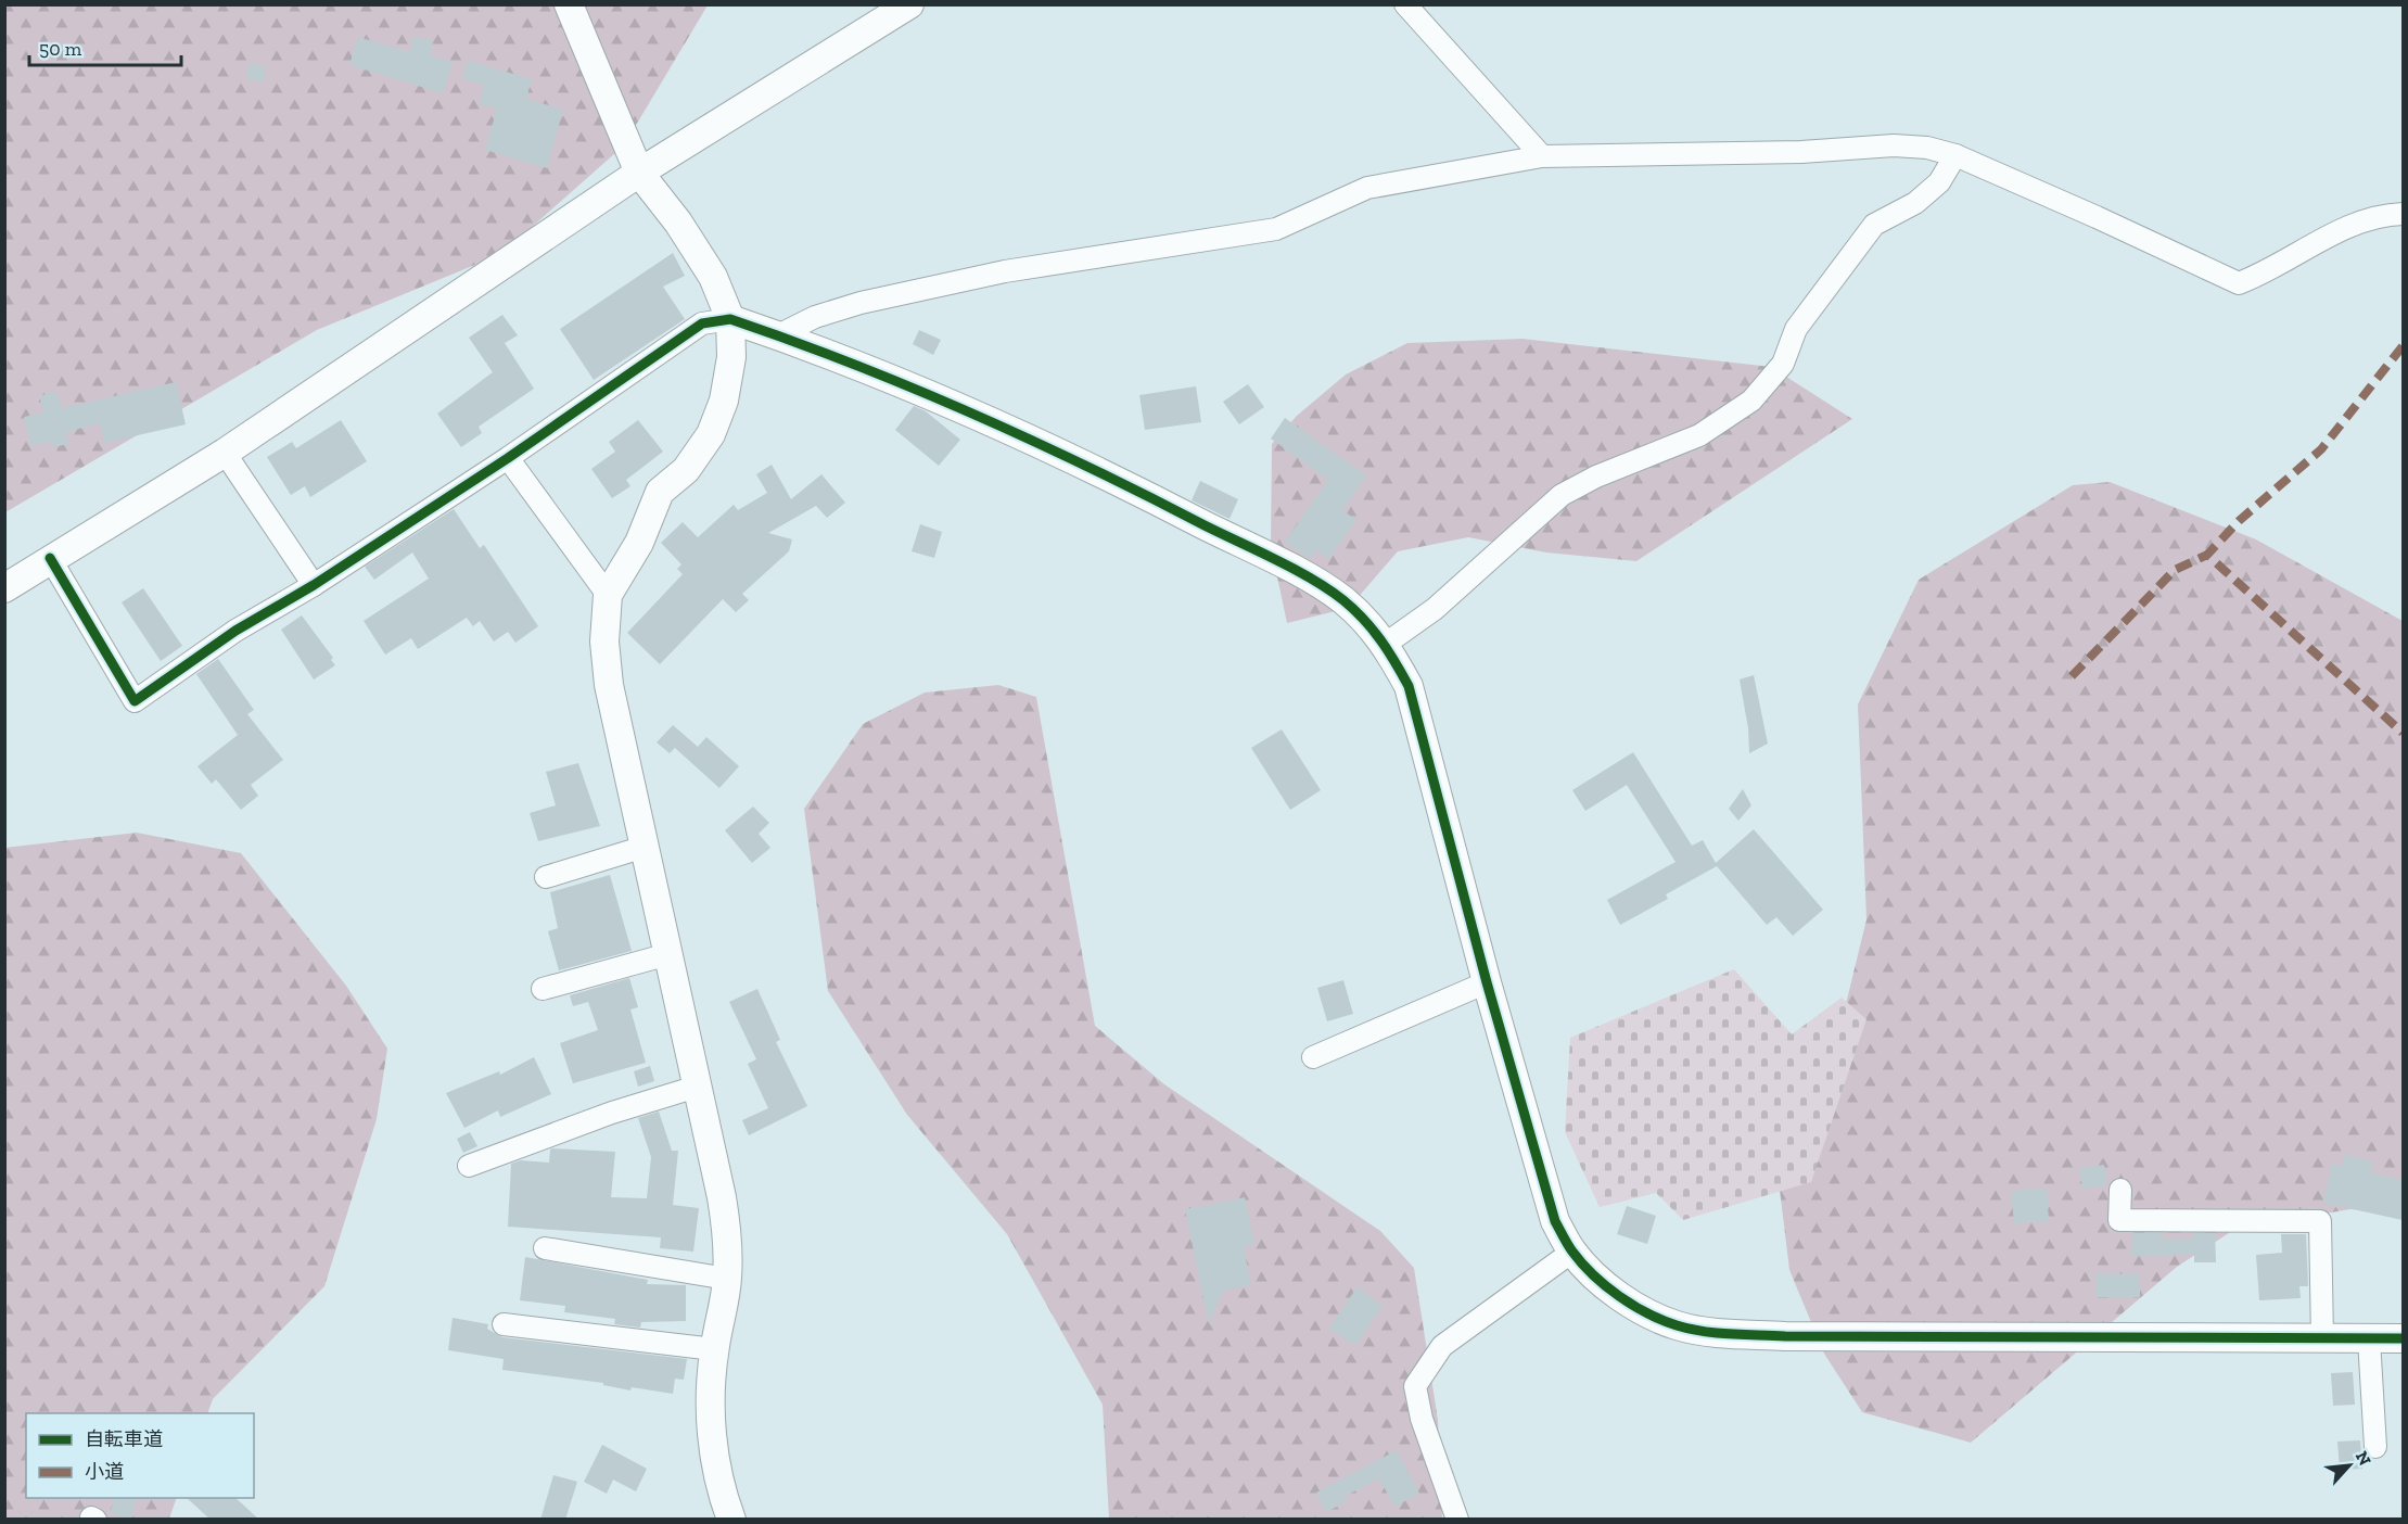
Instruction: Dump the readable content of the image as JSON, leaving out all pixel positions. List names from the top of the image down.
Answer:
{
  "legend": ["自転車道", "小道"],
  "scale_bar": "50 m",
  "north": "top right"
}
